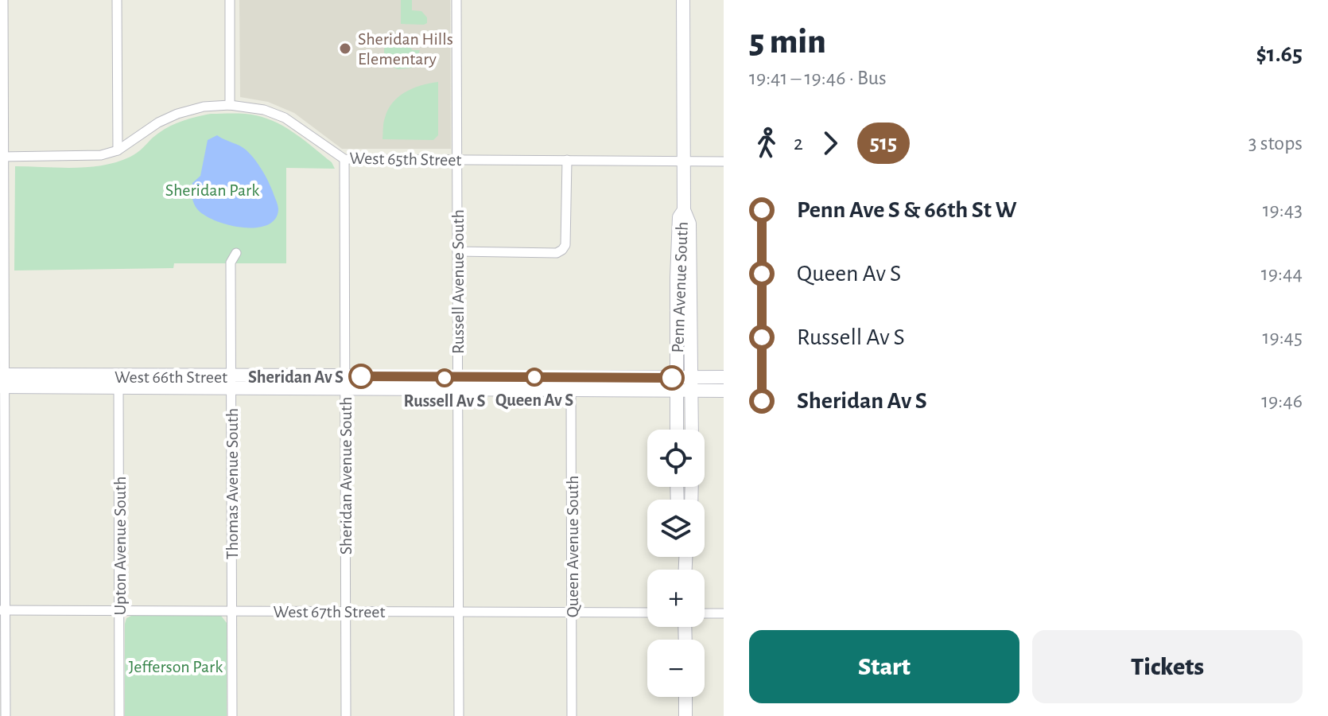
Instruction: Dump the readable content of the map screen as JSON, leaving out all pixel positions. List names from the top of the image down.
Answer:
{
  "streets": {
    "main road": ["Penn Avenue South", "West 66th Street"],
    "street": [
      "West 65th Street",
      "Russell Avenue South",
      "Sheridan Avenue South",
      "Thomas Avenue South",
      "Upton Avenue South",
      "Queen Avenue South",
      "West 67th Street"
    ]
  },
  "crossings": [
    ["West 65th Street", "Russell Avenue South"],
    ["West 65th Street", "Penn Avenue South"],
    ["West 65th Street", "Sheridan Avenue South"],
    ["Russell Avenue South", "West 66th Street"],
    ["Russell Avenue South", "West 67th Street"],
    ["Penn Avenue South", "West 66th Street"],
    ["West 66th Street", "Sheridan Avenue South"],
    ["West 66th Street", "Thomas Avenue South"],
    ["West 66th Street", "Upton Avenue South"],
    ["West 66th Street", "Queen Avenue South"],
    ["Sheridan Avenue South", "West 67th Street"],
    ["Thomas Avenue South", "West 67th Street"],
    ["Upton Avenue South", "West 67th Street"],
    ["Queen Avenue South", "West 67th Street"]
  ],
  "parks": ["Sheridan Park", "Jefferson Park"],
  "places": [
    "Sheridan Hills Elementary",
    "Sheridan Av S",
    "Queen Av S",
    "Russell Av S"
  ],
  "lines": ["bus line 515"],
  "page": {
    "heading": ["5 min", "19:41 – 19:46 · Bus", "$1.65"],
    "legs": ["2", "515", "3 stops"],
    "list": [
      {
        "name": "Penn Ave S & 66th St W",
        "value": "19:43"
      },
      {
        "name": "Queen Av S",
        "value": "19:44"
      },
      {
        "name": "Russell Av S",
        "value": "19:45"
      },
      {
        "name": "Sheridan Av S",
        "value": "19:46"
      }
    ],
    "map_buttons": ["+", "−"],
    "buttons": ["Start", "Tickets"]
  }
}
